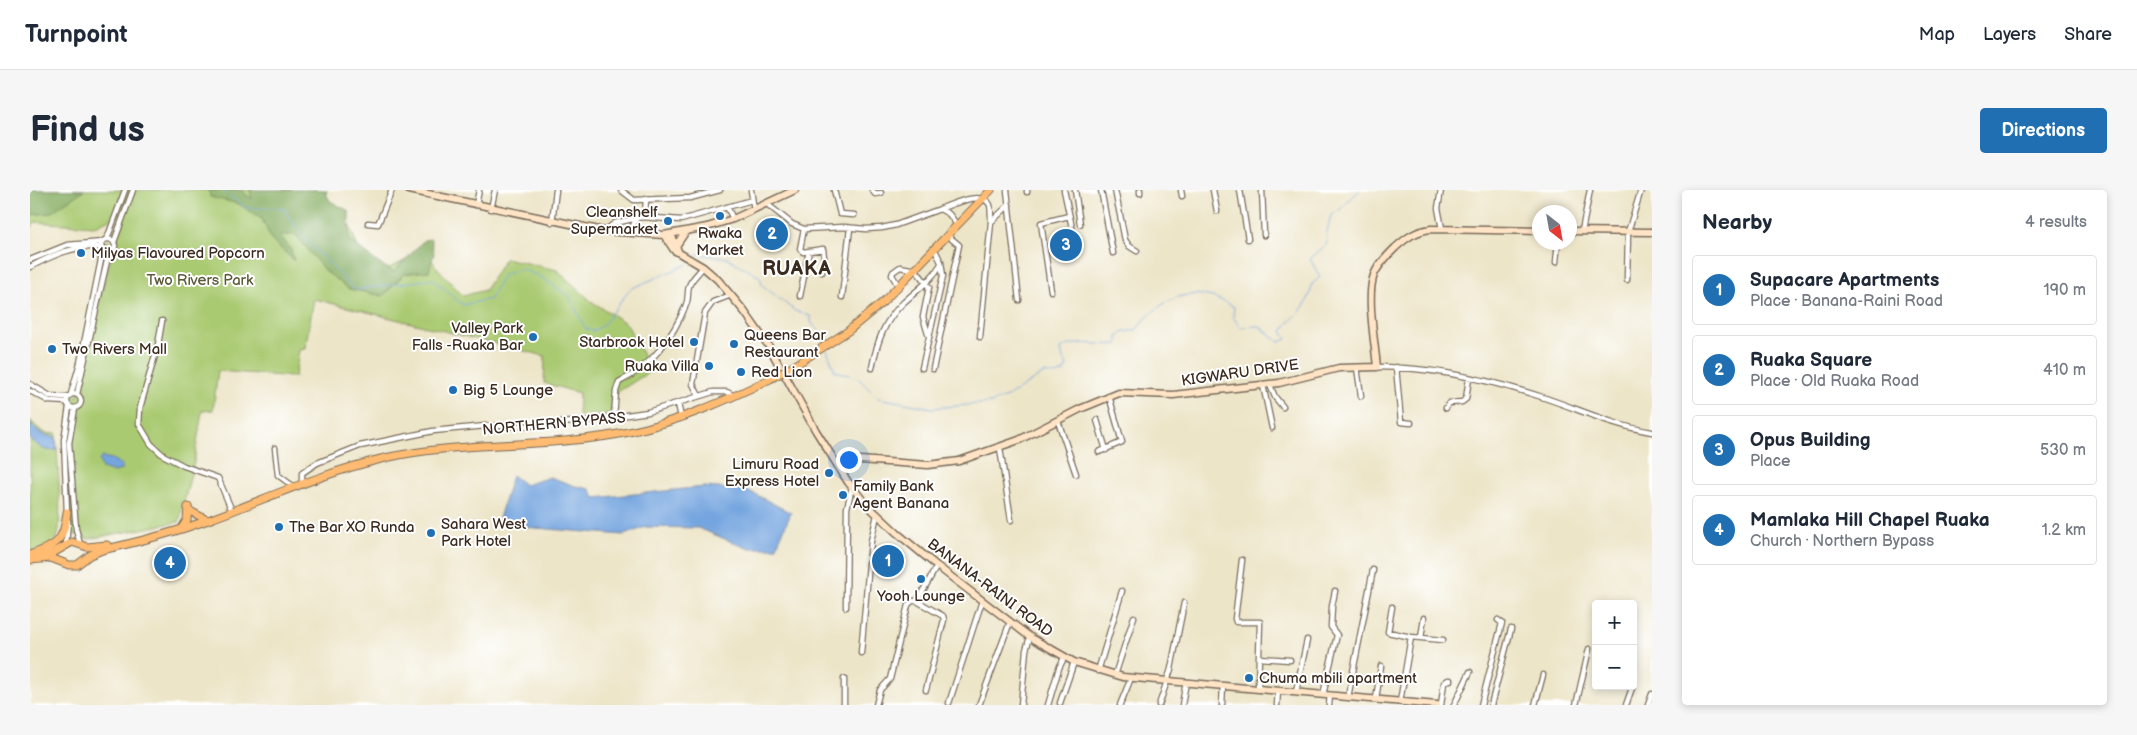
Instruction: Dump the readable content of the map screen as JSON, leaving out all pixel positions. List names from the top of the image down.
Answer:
{
  "streets": {
    "main road": ["KIGWARU DRIVE", "NORTHERN BYPASS", "BANANA-RAINI ROAD"]
  },
  "crossings": [
    ["KIGWARU DRIVE", "BANANA-RAINI ROAD"]
  ],
  "districts": ["RUAKA"],
  "parks": ["Two Rivers Park"],
  "places": [
    "Rwaka Market",
    "Cleanshelf Supermarket",
    "Milyas Flavoured Popcorn",
    "Valley Park Falls -Ruaka Bar",
    "Starbrook Hotel",
    "Queens Bar Restaurant",
    "Two Rivers Mall",
    "Ruaka Villa",
    "Red Lion",
    "Big 5 Lounge",
    "Limuru Road Express Hotel",
    "Family Bank Agent Banana",
    "The Bar XO Runda",
    "Sahara West Park Hotel",
    "Yooh Lounge",
    "Chuma mbili apartment"
  ],
  "north": "bottom right",
  "page": {
    "header": "Turnpoint",
    "nav": ["Map", "Layers", "Share"],
    "buttons": "Directions",
    "title": "Find us",
    "heading": ["Nearby", "4 results"],
    "pins": [
      "2",
      "3",
      "1",
      "4"
    ],
    "list": [
      {
        "mark": "1",
        "name": "Supacare Apartments",
        "note": "Place · Banana-Raini Road",
        "value": "190 m"
      },
      {
        "mark": "2",
        "name": "Ruaka Square",
        "note": "Place · Old Ruaka Road",
        "value": "410 m"
      },
      {
        "mark": "3",
        "name": "Opus Building",
        "note": "Place",
        "value": "530 m"
      },
      {
        "mark": "4",
        "name": "Mamlaka Hill Chapel Ruaka",
        "note": "Church · Northern Bypass",
        "value": "1.2 km"
      }
    ],
    "map_buttons": ["+", "−"]
  }
}
